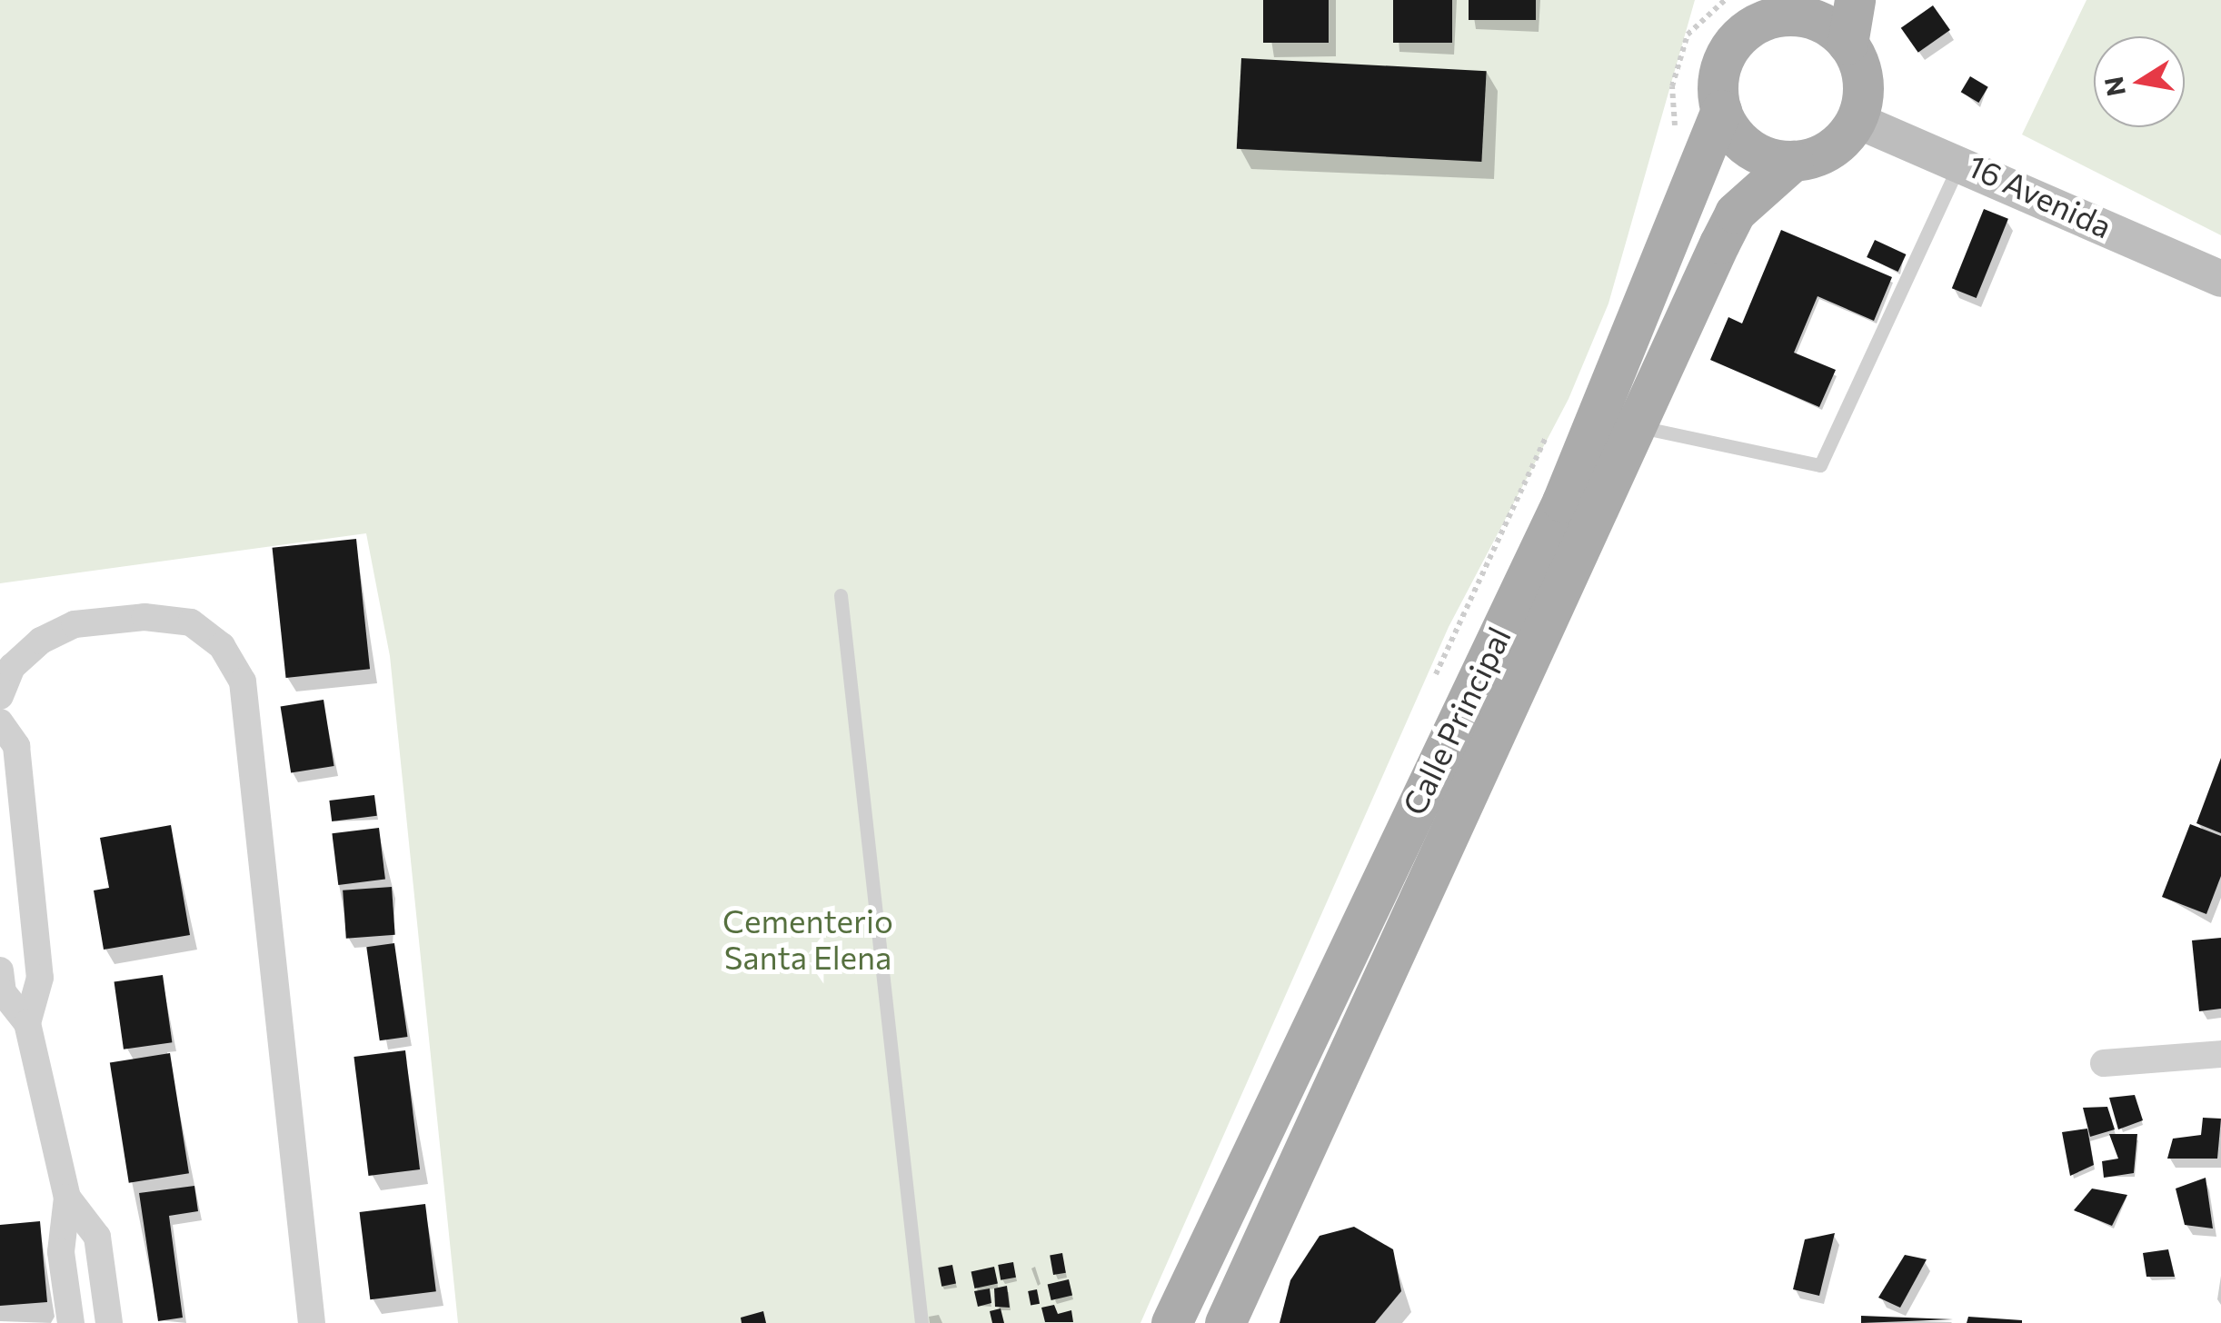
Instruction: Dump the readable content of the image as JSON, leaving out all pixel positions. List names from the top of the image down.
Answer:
{
  "streets": {
    "main road": ["16 Avenida", "Calle Principal"]
  },
  "crossings": [
    ["16 Avenida", "Calle Principal"]
  ],
  "parks": ["Cementerio Santa Elena"],
  "north": "left"
}
